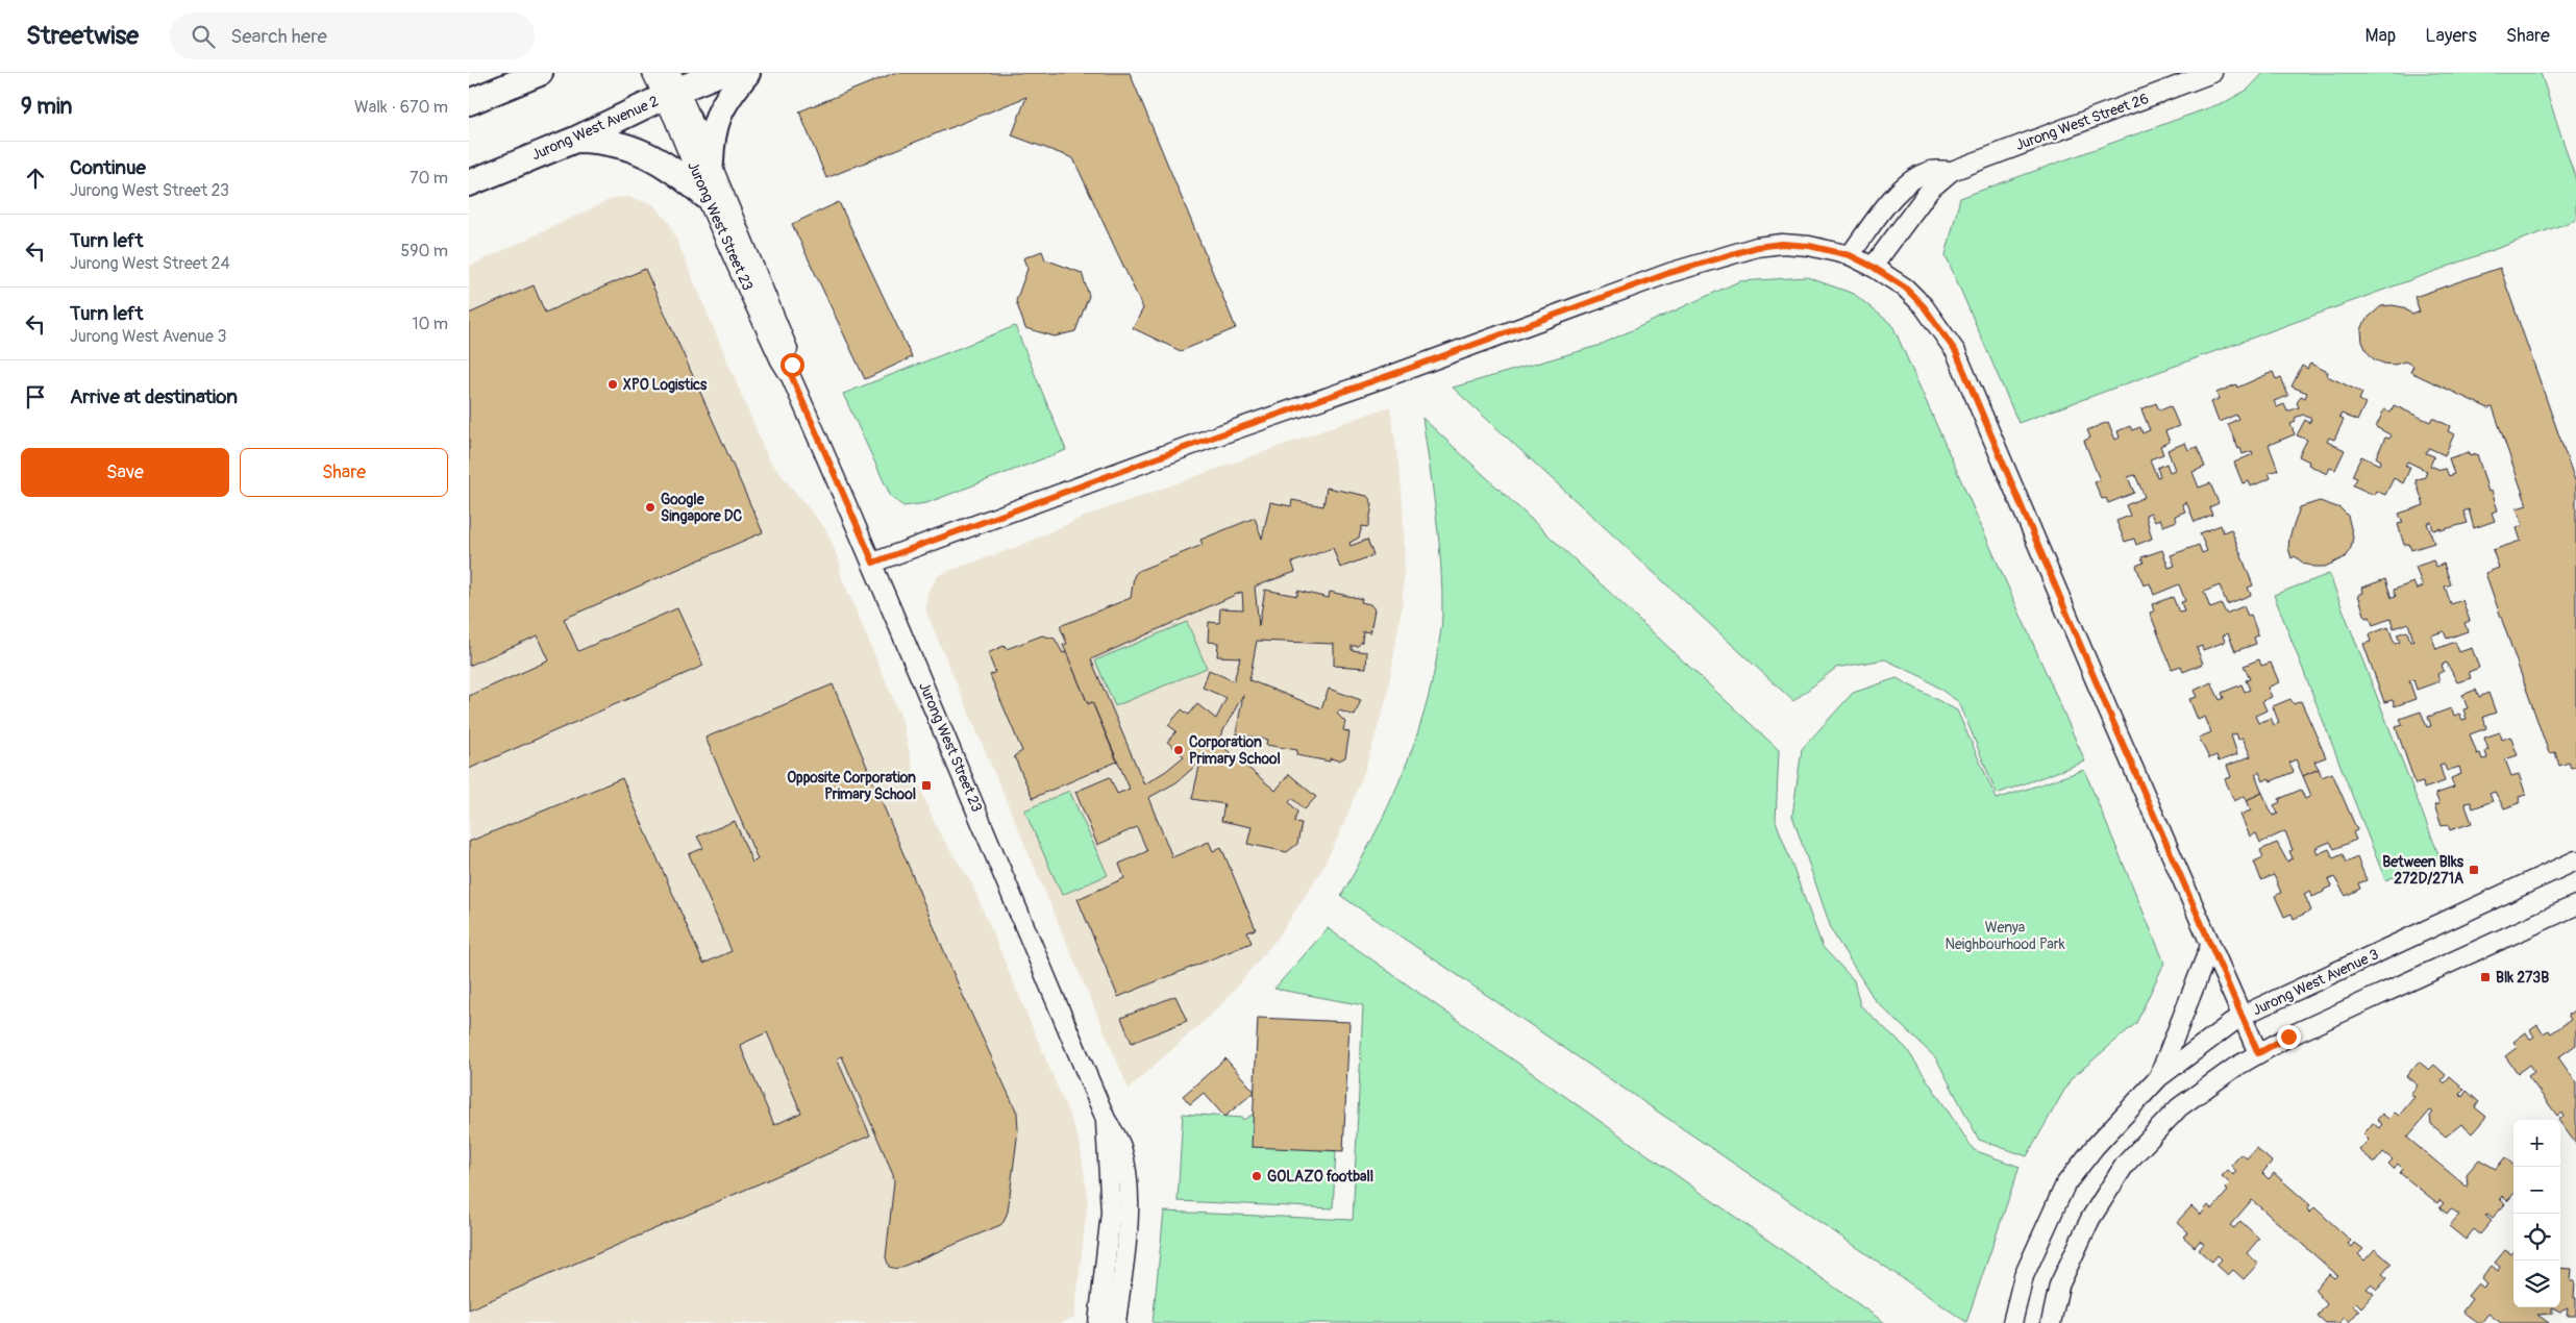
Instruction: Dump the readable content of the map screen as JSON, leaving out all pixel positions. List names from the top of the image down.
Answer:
{
  "streets": {
    "main road": ["Jurong West Avenue 2"],
    "street": ["Jurong West Street 26", "Jurong West Street 23", "Jurong West Avenue 3"]
  },
  "crossings": [
    ["Jurong West Avenue 2", "Jurong West Street 23"]
  ],
  "parks": ["Wenya Neighbourhood Park"],
  "places": {
    "other": [
      "XPO Logistics",
      "Google Singapore DC",
      "Corporation Primary School",
      "GOLAZO football"
    ],
    "transit": ["Opposite Corporation Primary School", "Between Blks 272D/271A", "Blk 273B"]
  },
  "page": {
    "header": "Streetwise",
    "search": "Search here",
    "nav": ["Map", "Layers", "Share"],
    "heading": ["9 min", "Walk · 670 m"],
    "list": [
      ["Continue", "Jurong West Street 23", "70 m"],
      ["Turn left", "Jurong West Street 24", "590 m"],
      ["Turn left", "Jurong West Avenue 3", "10 m"],
      "Arrive at destination"
    ],
    "buttons": ["Save", "Share"],
    "map_buttons": ["+", "−"]
  }
}
